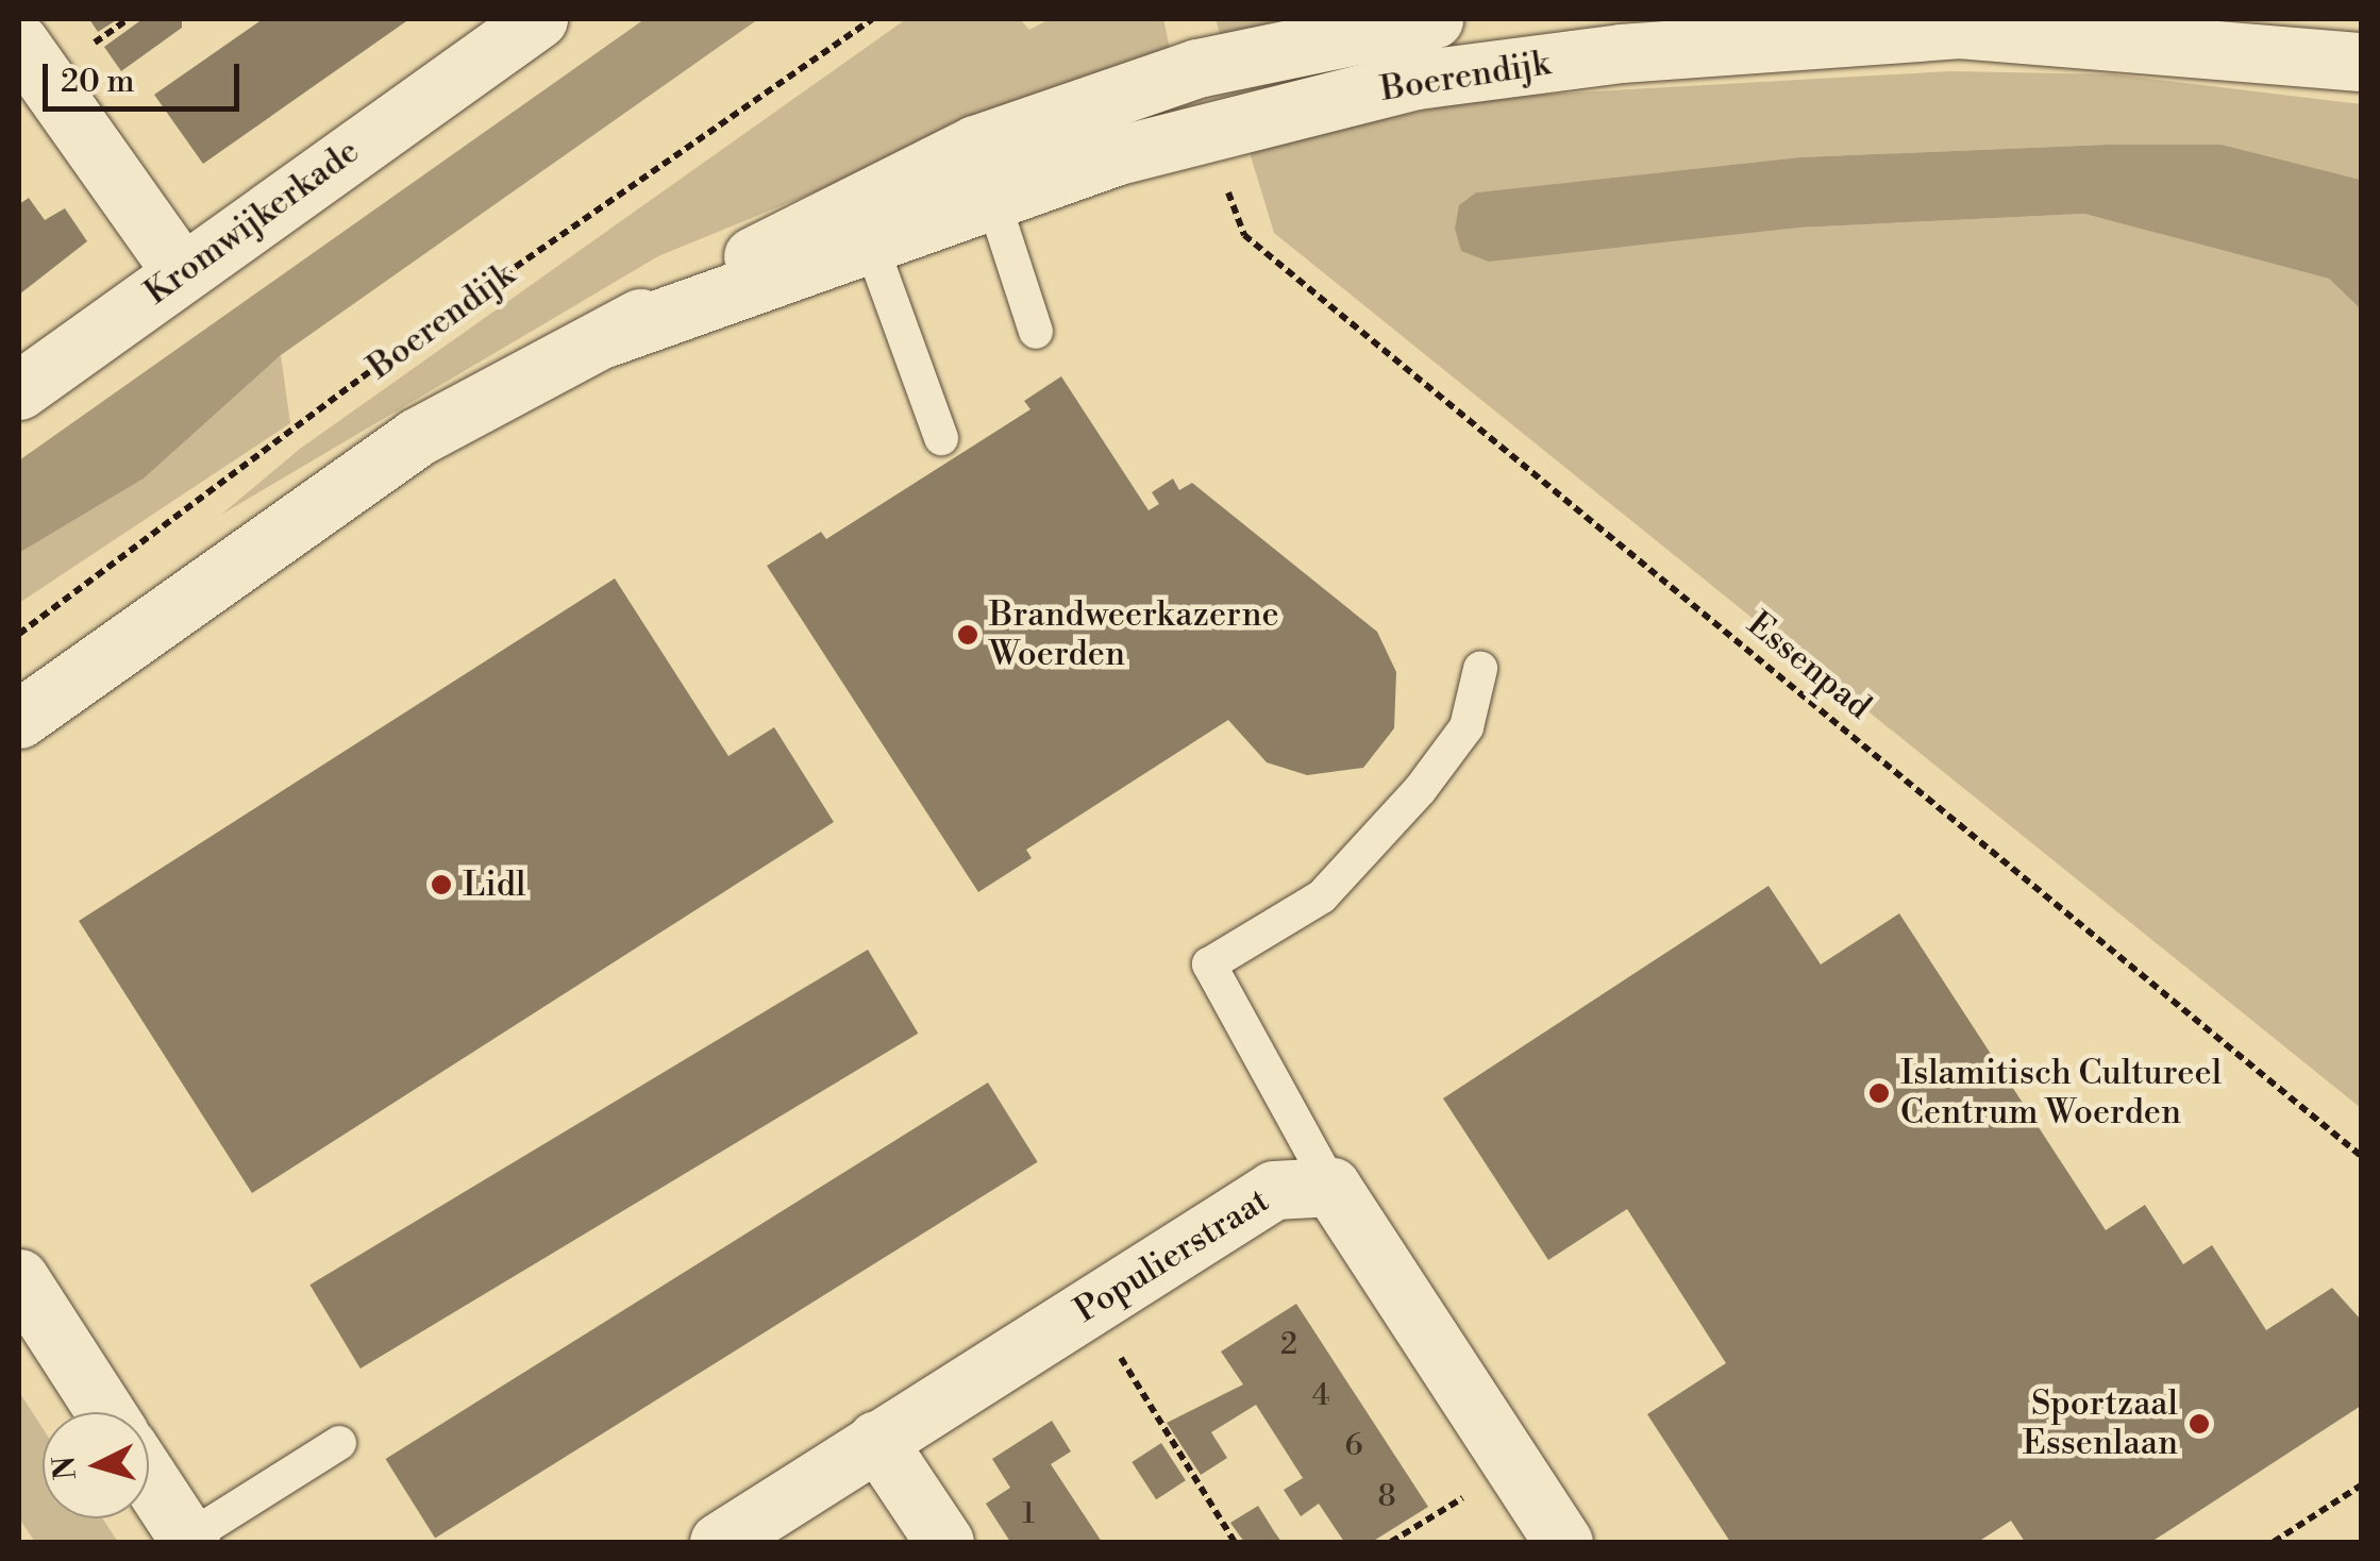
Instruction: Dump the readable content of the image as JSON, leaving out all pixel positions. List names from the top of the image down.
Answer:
{
  "streets": {
    "main road": ["Boerendijk", "Kromwijkerkade", "Populierstraat"],
    "path": ["Essenpad"]
  },
  "places": [
    "Brandweerkazerne Woerden",
    "Lidl",
    "Islamitisch Cultureel Centrum Woerden",
    "Sportzaal Essenlaan"
  ],
  "house_numbers": [
    "2",
    "4",
    "6",
    "8",
    "1"
  ],
  "scale_bar": "20 m",
  "north": "left"
}
